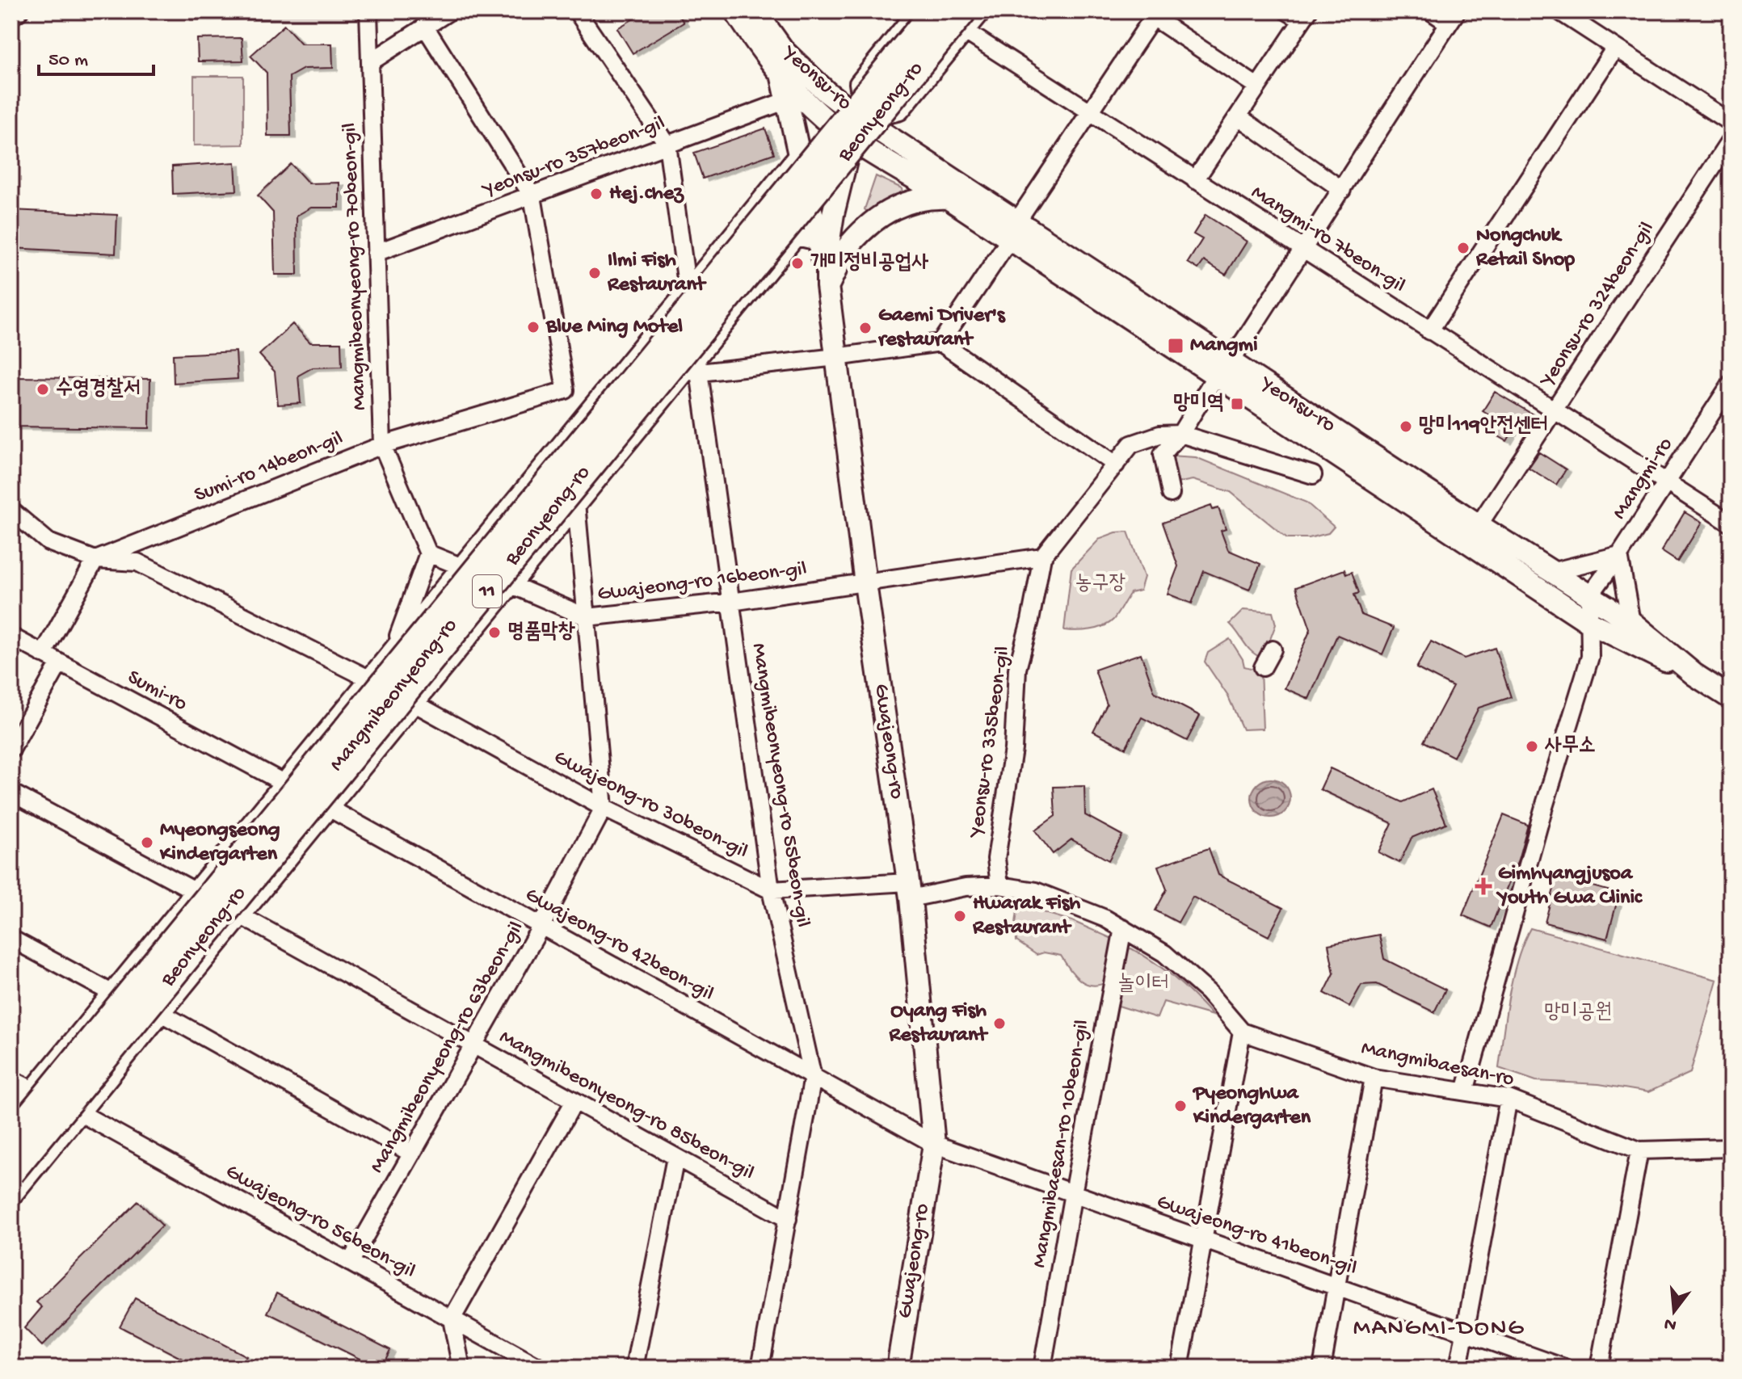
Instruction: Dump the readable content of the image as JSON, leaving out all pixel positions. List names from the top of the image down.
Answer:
{
  "streets": {
    "highway": ["Beonyeong-ro", "11"],
    "main road": ["Yeonsu-ro", "Gwajeong-ro"],
    "street": [
      "Yeonsu-ro 357beon-gil",
      "Mangmi-ro 7beon-gil",
      "Mangmibeonyeong-ro 70beon-gil",
      "Yeonsu-ro 324beon-gil",
      "Sumi-ro 14beon-gil",
      "Mangmi-ro",
      "Gwajeong-ro 16beon-gil",
      "Sumi-ro",
      "Mangmibeonyeong-ro",
      "Yeonsu-ro 335beon-gil",
      "Mangmibeonyeong-ro 55beon-gil",
      "Gwajeong-ro 30beon-gil",
      "Gwajeong-ro 42beon-gil",
      "Mangmibeonyeong-ro 63beon-gil",
      "Mangmibaesan-ro",
      "Mangmibeonyeong-ro 85beon-gil",
      "Mangmibaesan-ro 10beon-gil",
      "Gwajeong-ro 56beon-gil",
      "Gwajeong-ro 41beon-gil"
    ]
  },
  "crossings": [
    ["Yeonsu-ro", "Yeonsu-ro 324beon-gil"],
    ["Yeonsu-ro", "Mangmi-ro"],
    ["Yeonsu-ro", "Gwajeong-ro"],
    ["Beonyeong-ro", "Mangmi-ro 7beon-gil"],
    ["Yeonsu-ro 357beon-gil", "Mangmibeonyeong-ro 70beon-gil"],
    ["Yeonsu-ro 357beon-gil", "Mangmibeonyeong-ro 55beon-gil"],
    ["Mangmi-ro 7beon-gil", "Yeonsu-ro 324beon-gil"],
    ["Mangmi-ro 7beon-gil", "Mangmi-ro"],
    ["Mangmibeonyeong-ro 70beon-gil", "Sumi-ro 14beon-gil"],
    ["Sumi-ro 14beon-gil", "Gwajeong-ro 30beon-gil"],
    ["Gwajeong-ro 16beon-gil", "Mangmibeonyeong-ro"],
    ["Gwajeong-ro 16beon-gil", "Gwajeong-ro"],
    ["Gwajeong-ro 16beon-gil", "Yeonsu-ro 335beon-gil"],
    ["Gwajeong-ro 16beon-gil", "Mangmibeonyeong-ro 55beon-gil"],
    ["Sumi-ro", "Mangmibeonyeong-ro"],
    ["Sumi-ro", "Gwajeong-ro 42beon-gil"],
    ["Mangmibeonyeong-ro", "Mangmibeonyeong-ro 55beon-gil"],
    ["Mangmibeonyeong-ro", "Gwajeong-ro 30beon-gil"],
    ["Mangmibeonyeong-ro", "Gwajeong-ro 42beon-gil"],
    ["Mangmibeonyeong-ro", "Mangmibeonyeong-ro 85beon-gil"],
    ["Mangmibeonyeong-ro", "Gwajeong-ro 56beon-gil"],
    ["Gwajeong-ro", "Gwajeong-ro 30beon-gil"],
    ["Gwajeong-ro", "Gwajeong-ro 42beon-gil"],
    ["Gwajeong-ro", "Gwajeong-ro 41beon-gil"],
    ["Mangmibeonyeong-ro 55beon-gil", "Gwajeong-ro 30beon-gil"],
    ["Mangmibeonyeong-ro 55beon-gil", "Gwajeong-ro 42beon-gil"],
    ["Mangmibeonyeong-ro 55beon-gil", "Mangmibeonyeong-ro 85beon-gil"],
    ["Gwajeong-ro 30beon-gil", "Mangmibeonyeong-ro 63beon-gil"],
    ["Gwajeong-ro 42beon-gil", "Mangmibeonyeong-ro 63beon-gil"],
    ["Gwajeong-ro 42beon-gil", "Gwajeong-ro 41beon-gil"],
    ["Mangmibeonyeong-ro 63beon-gil", "Mangmibeonyeong-ro 85beon-gil"],
    ["Mangmibeonyeong-ro 63beon-gil", "Gwajeong-ro 56beon-gil"],
    ["Mangmibaesan-ro 10beon-gil", "Gwajeong-ro 41beon-gil"]
  ],
  "districts": ["MANGMI-DONG"],
  "parks": ["농구장", "놀이터", "망미공원"],
  "places": {
    "other": [
      "Hej.chez",
      "Nongchuk Retail Shop",
      "개미정비공업사",
      "Ilmi Fish Restaurant",
      "Blue Ming Motel",
      "Gaemi Driver's restaurant",
      "수영경찰서",
      "망미119안전센터",
      "명품막창",
      "사무소",
      "Myeongseong Kindergarten",
      "Hwarak Fish Restaurant",
      "Oyang Fish Restaurant",
      "Pyeonghwa Kindergarten"
    ],
    "transit": ["Mangmi", "망미역"],
    "health": ["Gimhyangjusoa Youth Gwa Clinic"]
  },
  "scale_bar": "50 m",
  "north": "bottom"
}
